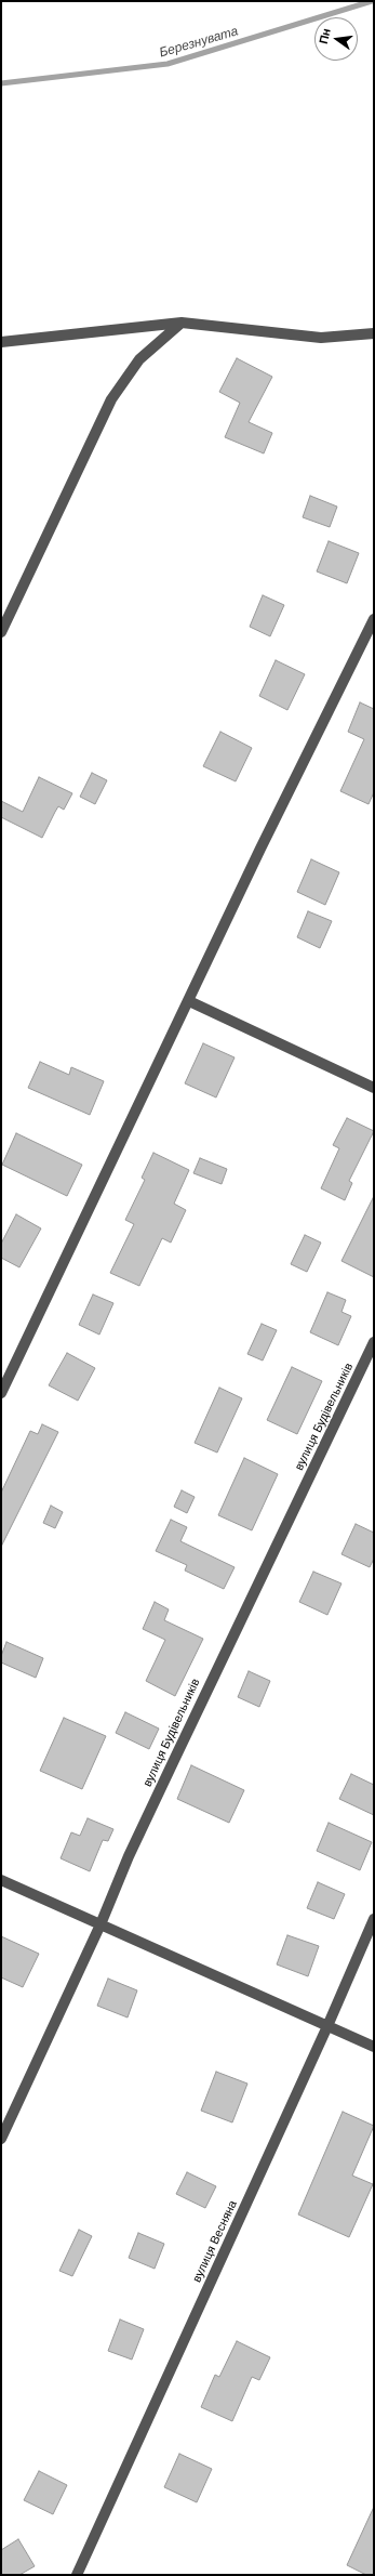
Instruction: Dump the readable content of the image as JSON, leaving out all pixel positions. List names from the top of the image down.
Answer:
{
  "streets": {
    "street": ["вулиця Будівельників", "вулиця Весняна"]
  },
  "water": ["Березнувата"],
  "north": "left"
}
